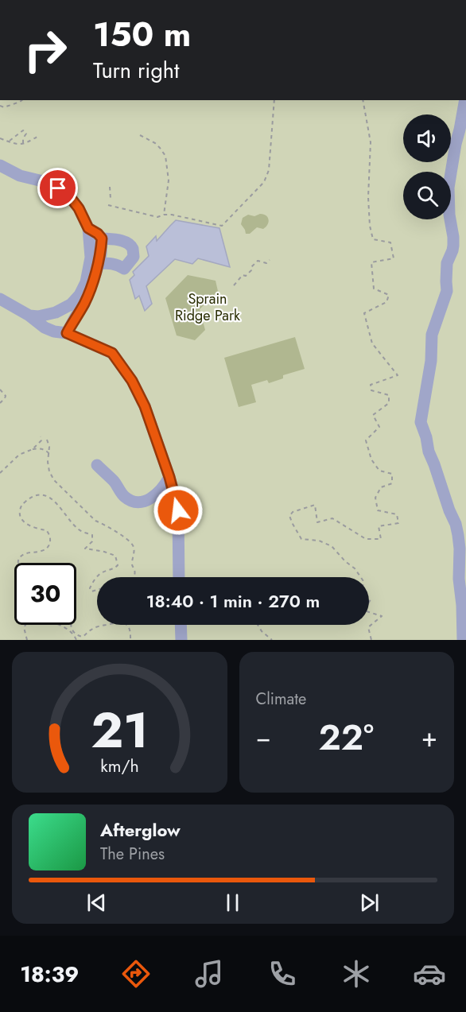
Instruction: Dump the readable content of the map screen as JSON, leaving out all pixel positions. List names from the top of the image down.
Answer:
{
  "parks": ["Sprain Ridge Park"],
  "page": {
    "turn": ["150 m", "Turn right"],
    "limit": "30",
    "trip": "18:40 · 1 min · 270 m",
    "tile": "Climate",
    "heat": ["−", "22°", "+"],
    "song": ["Afterglow", "The Pines"],
    "tabs": "18:39",
    "gauge": ["21", "km/h"]
  }
}
